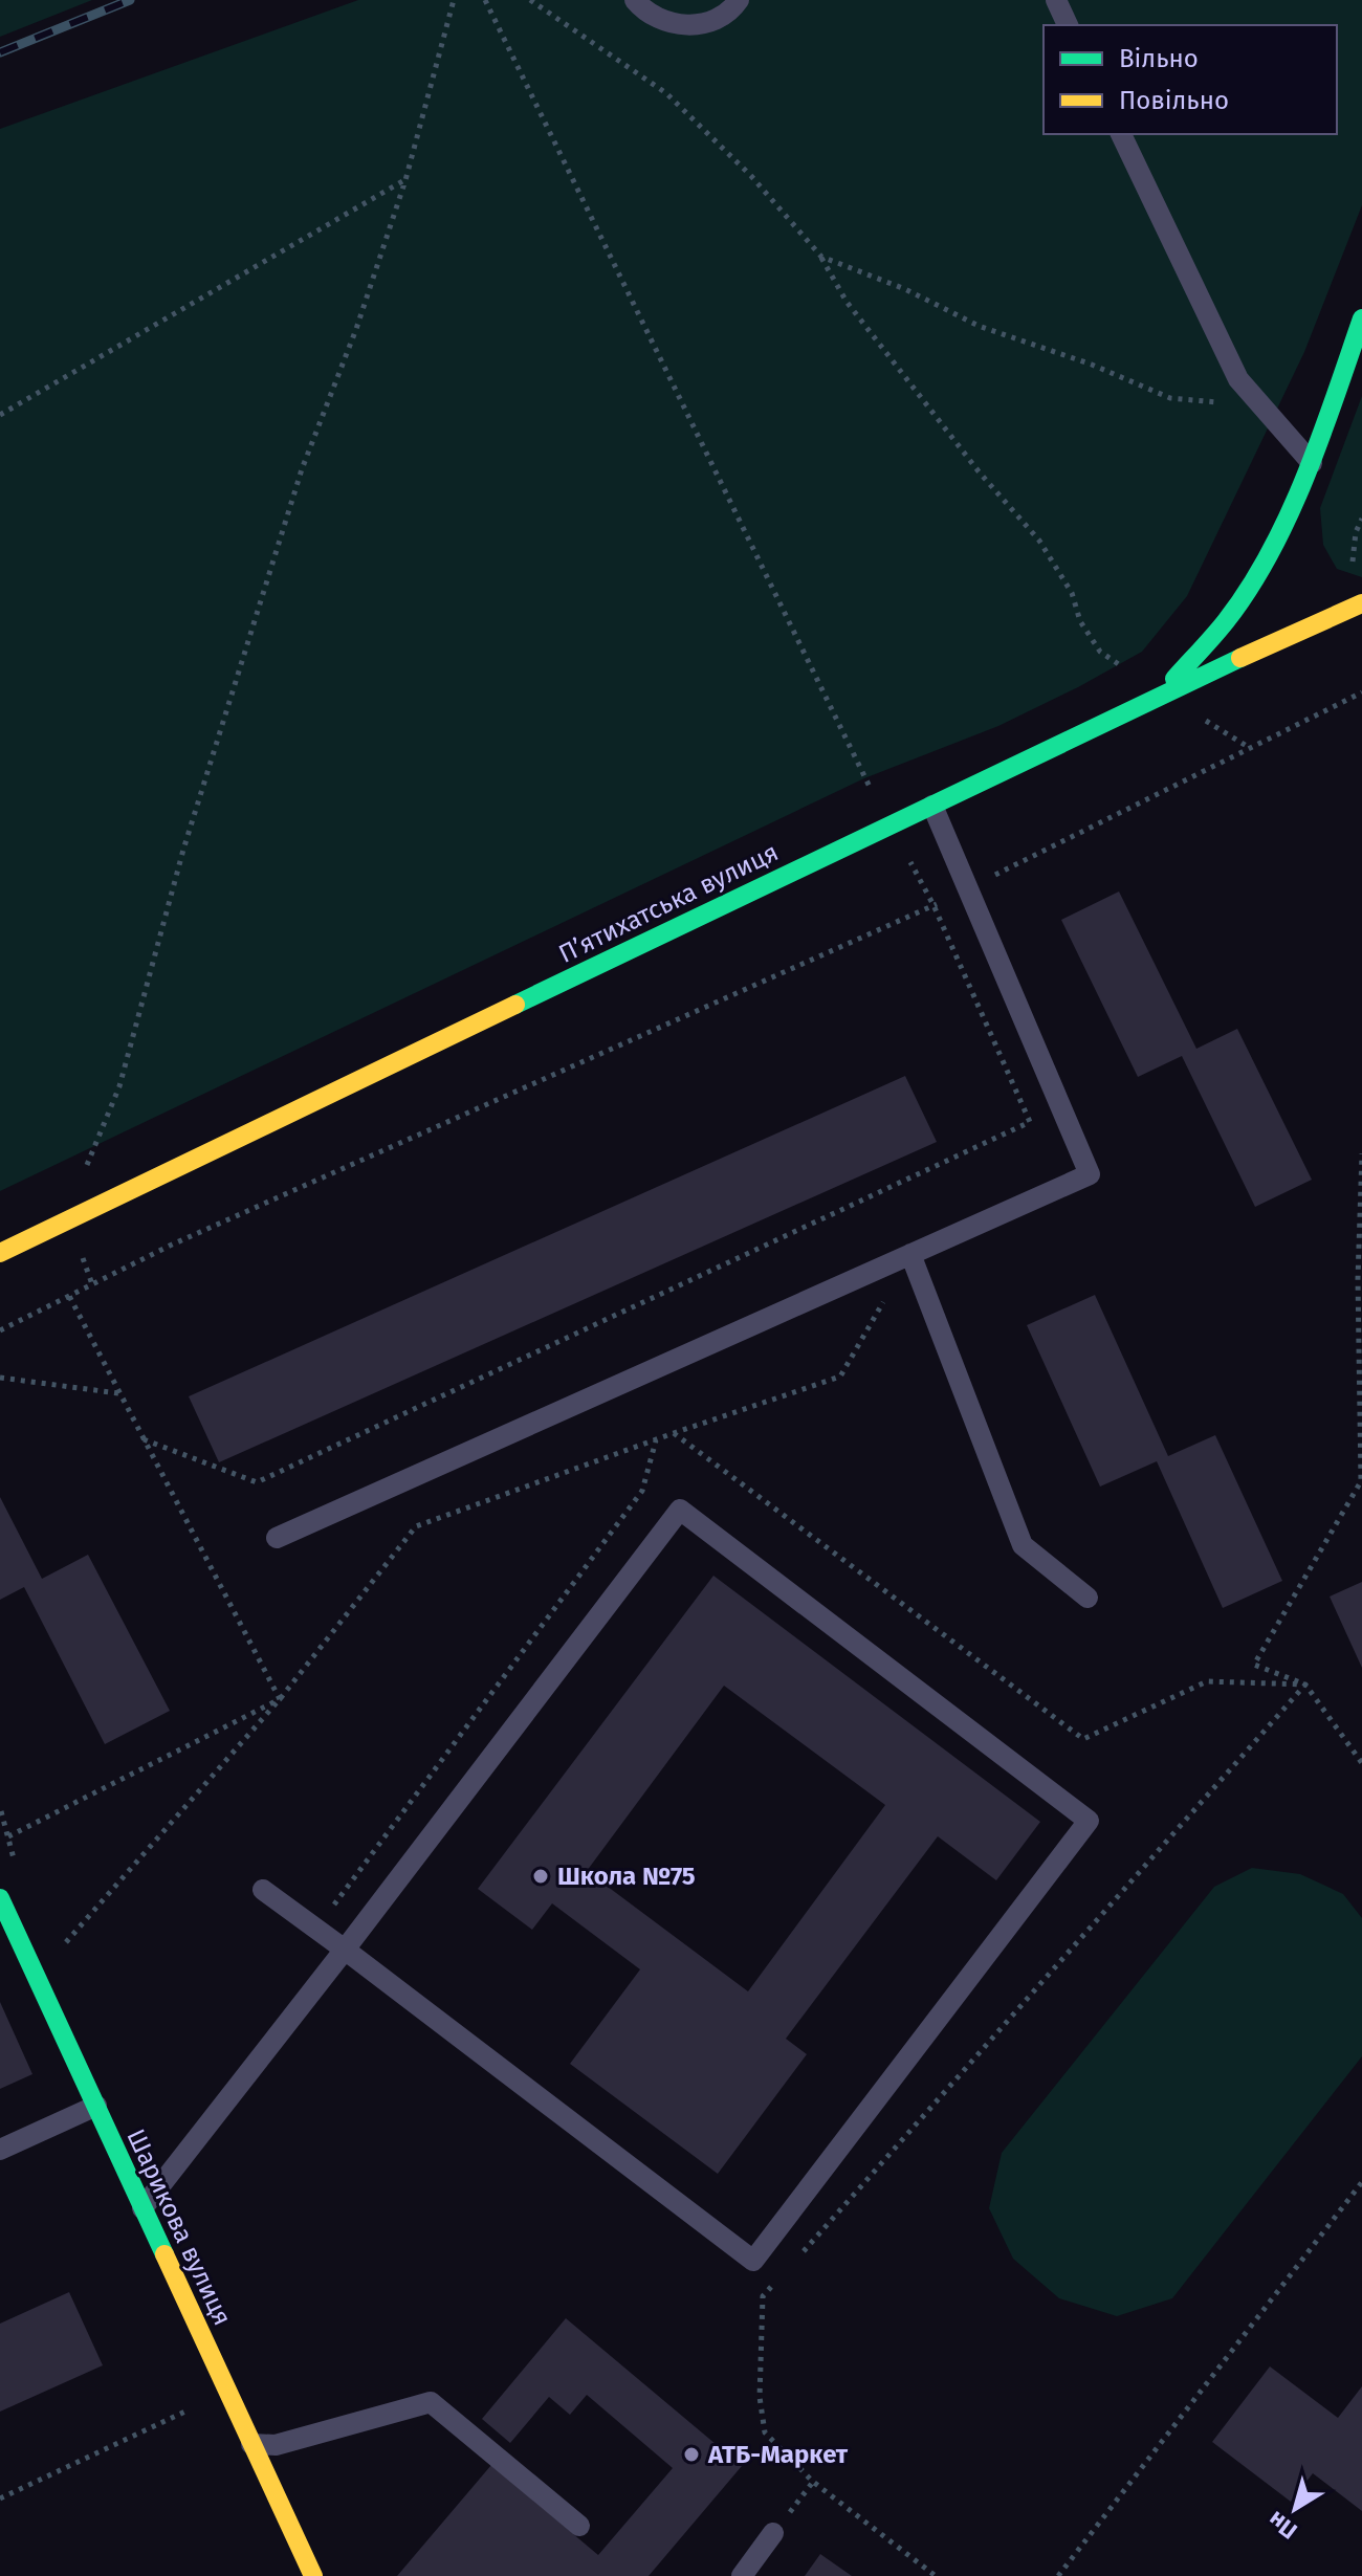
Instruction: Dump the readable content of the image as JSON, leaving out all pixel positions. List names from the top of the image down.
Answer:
{
  "streets": {
    "street": ["П’ятихатська вулиця", "Шарикова вулиця"]
  },
  "places": ["Школа №75", "АТБ-Маркет"],
  "legend": ["Вільно", "Повільно"],
  "north": "bottom left"
}
